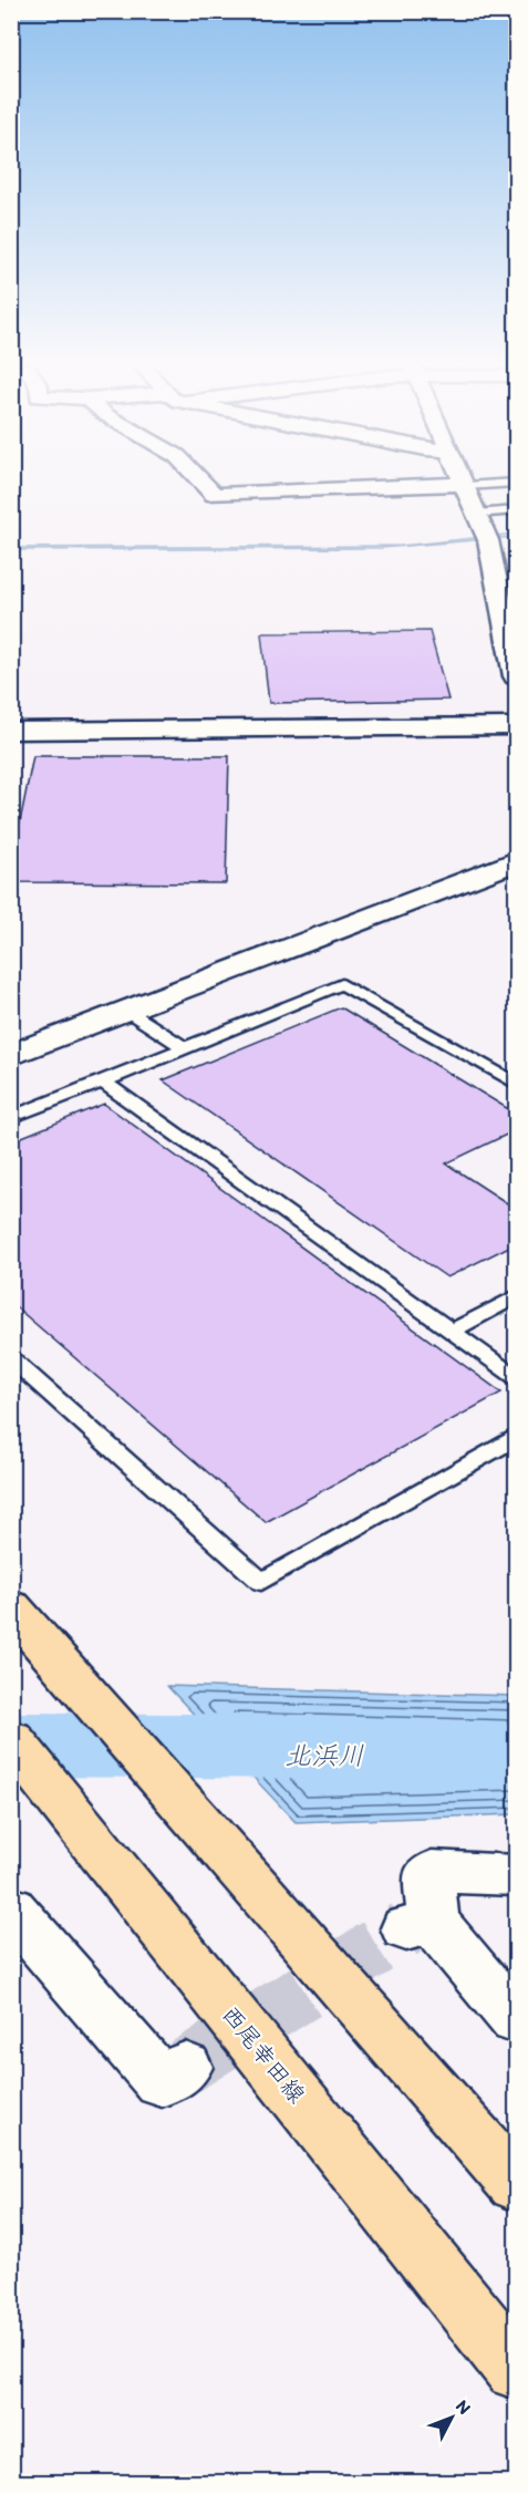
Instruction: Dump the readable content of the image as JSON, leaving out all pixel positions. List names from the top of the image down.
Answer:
{
  "streets": {
    "main road": ["西尾幸田線"]
  },
  "water": ["北浜川"],
  "north": "top right"
}
